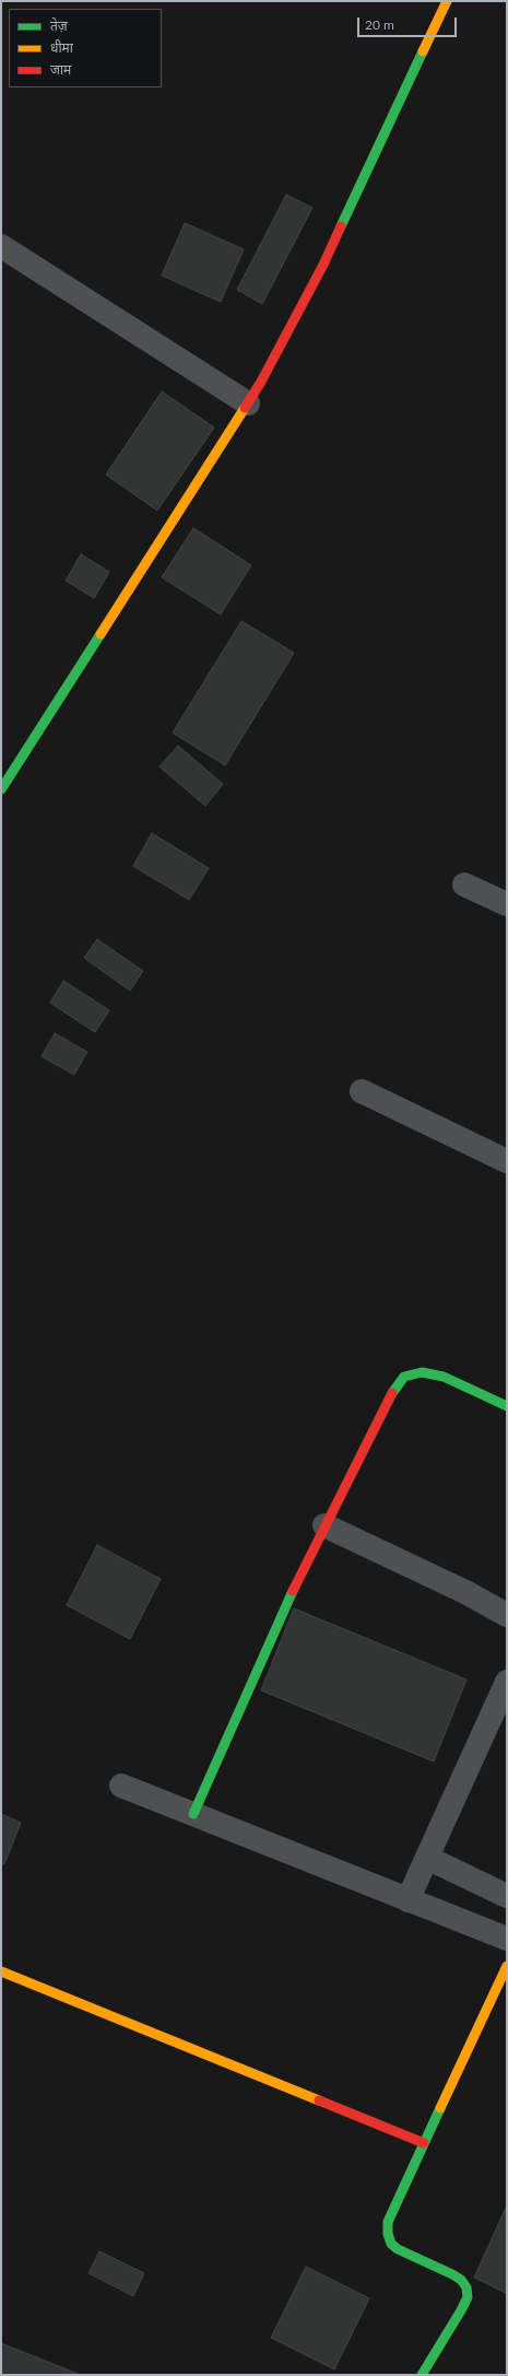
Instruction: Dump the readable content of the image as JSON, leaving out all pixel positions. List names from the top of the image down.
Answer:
{
  "legend": ["तेज़", "धीमा", "जाम"],
  "scale_bar": "20 m"
}
